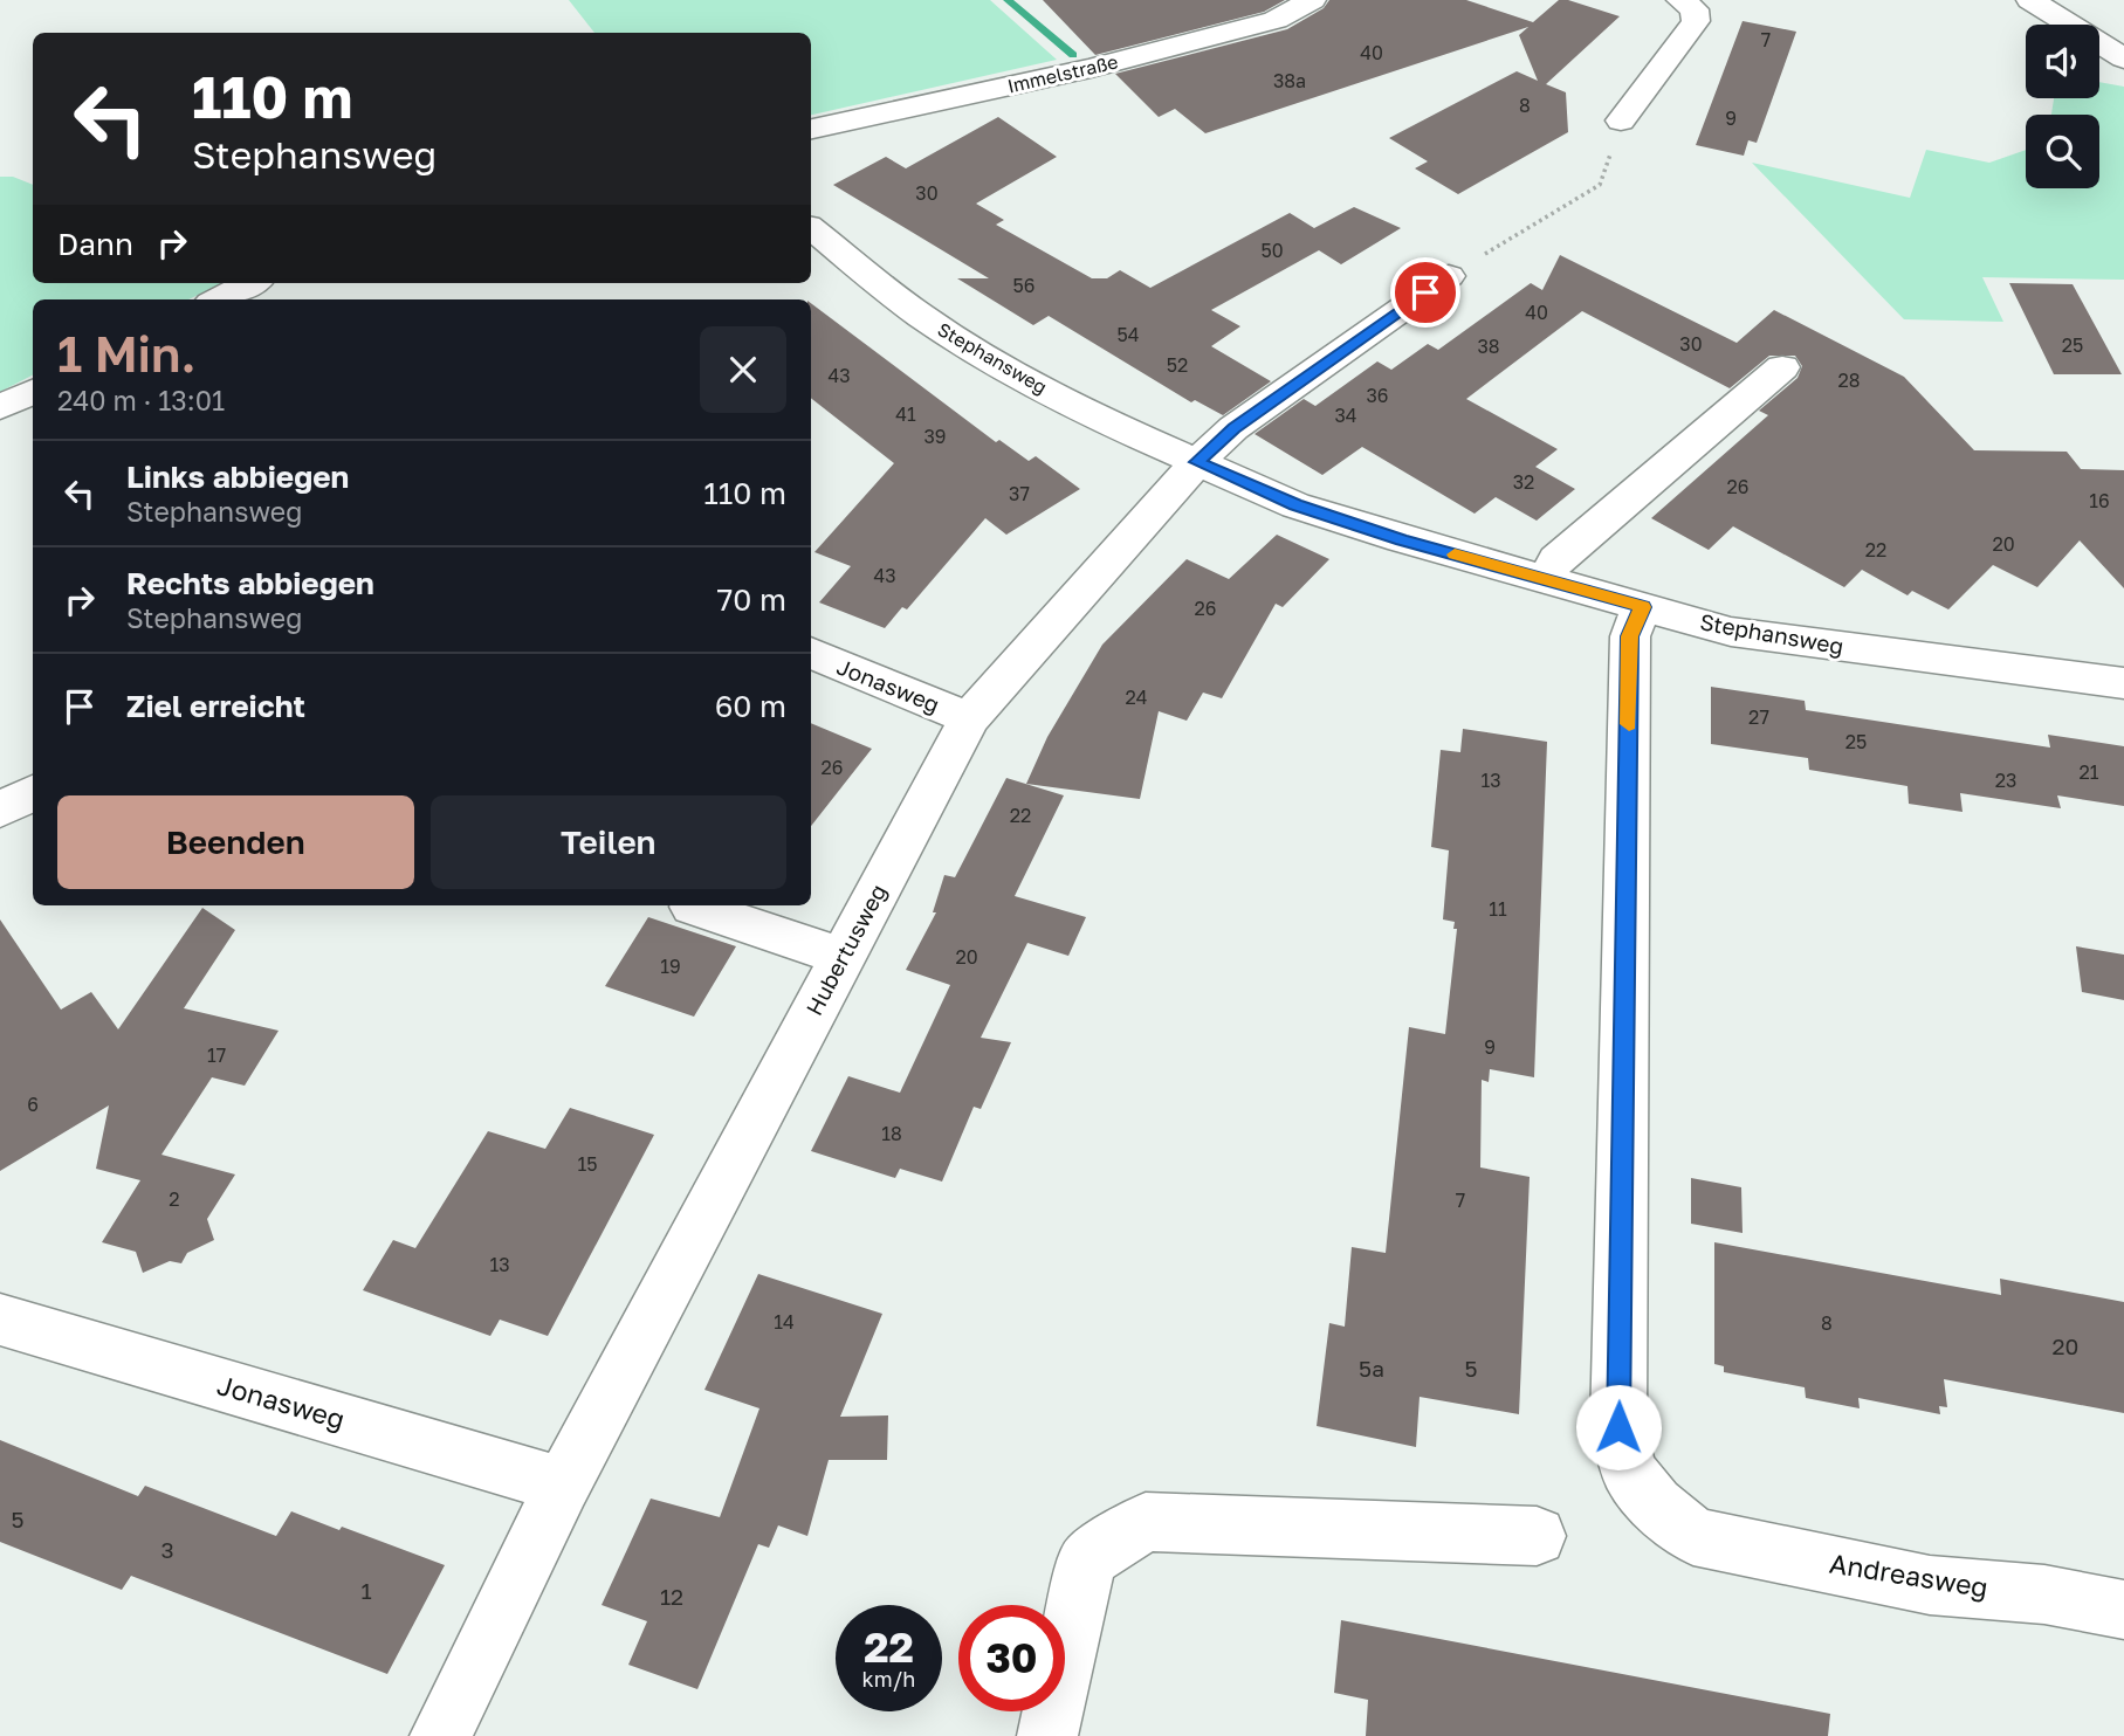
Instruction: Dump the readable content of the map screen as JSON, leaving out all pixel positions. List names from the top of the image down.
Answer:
{
  "streets": {
    "street": [
      "Immelstraße",
      "Stephansweg",
      "Jonasweg",
      "Hubertusweg",
      "Andreasweg"
    ]
  },
  "crossings": [
    ["Stephansweg", "Hubertusweg"],
    ["Stephansweg", "Andreasweg"],
    ["Jonasweg", "Hubertusweg"]
  ],
  "house_numbers": [
    "7",
    "40",
    "38a",
    "8",
    "9",
    "30",
    "50",
    "56",
    "40",
    "54",
    "30",
    "25",
    "38",
    "52",
    "43",
    "28",
    "36",
    "41",
    "34",
    "39",
    "32",
    "26",
    "37",
    "16",
    "20",
    "22",
    "43",
    "26",
    "24",
    "27",
    "25",
    "26",
    "21",
    "13",
    "23",
    "22",
    "11",
    "20",
    "19",
    "9",
    "17",
    "6",
    "18",
    "15",
    "2",
    "7",
    "13",
    "14",
    "8",
    "20",
    "5a",
    "5",
    "5",
    "3",
    "1",
    "12"
  ],
  "page": {
    "turn": ["110 m", "Stephansweg"],
    "then": "Dann",
    "heading": ["1 Min.", "240 m · 13:01"],
    "list": [
      {
        "name": "Links abbiegen",
        "note": "Stephansweg",
        "value": "110 m"
      },
      {
        "name": "Rechts abbiegen",
        "note": "Stephansweg",
        "value": "70 m"
      },
      {
        "name": "Ziel erreicht",
        "value": "60 m"
      }
    ],
    "buttons": ["Beenden", "Teilen"],
    "speed": "22 km/h",
    "limit": "30"
  }
}
